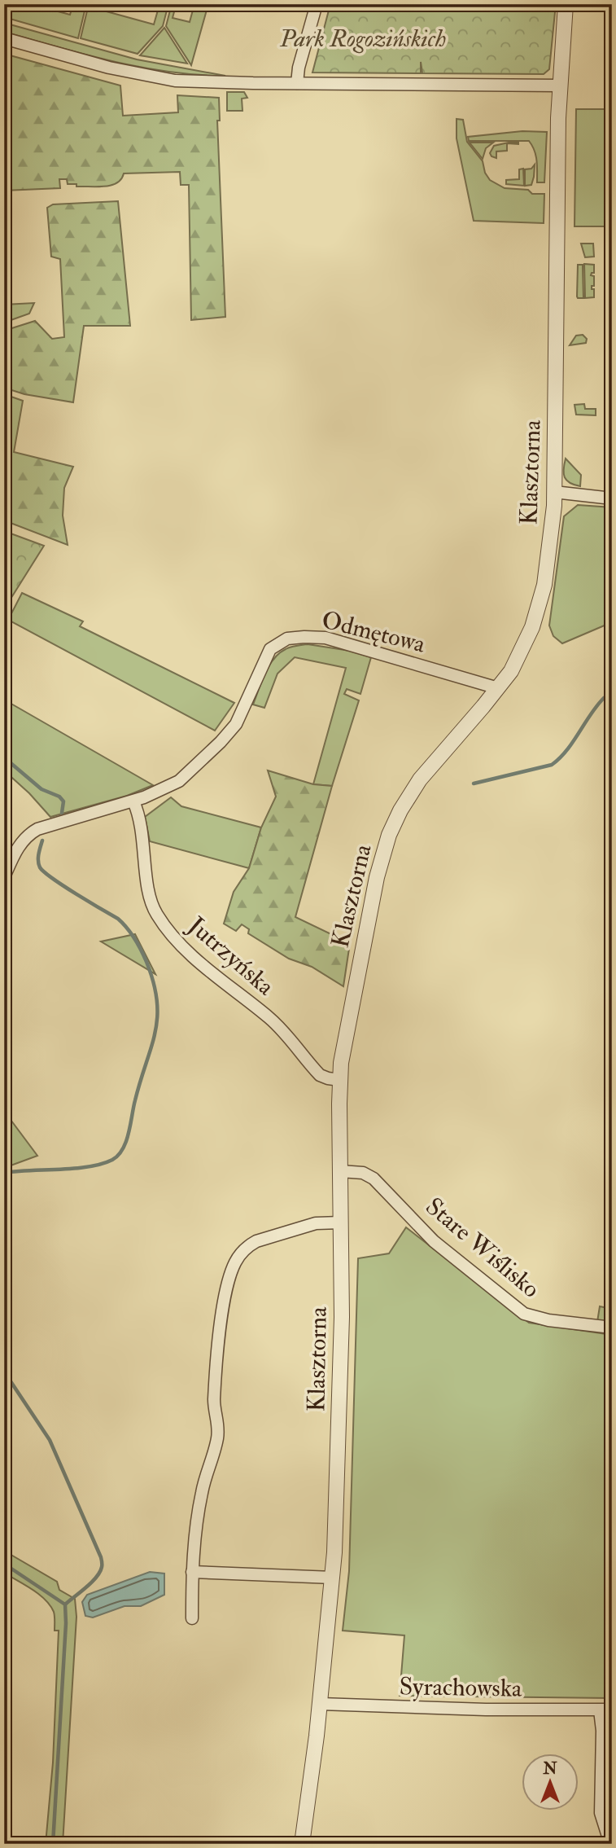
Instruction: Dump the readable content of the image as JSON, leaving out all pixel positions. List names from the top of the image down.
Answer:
{
  "streets": {
    "street": [
      "Klasztorna",
      "Odmętowa",
      "Jutrzyńska",
      "Stare Wiślisko",
      "Syrachowska"
    ]
  },
  "crossings": [
    ["Klasztorna", "Odmętowa"],
    ["Klasztorna", "Jutrzyńska"],
    ["Klasztorna", "Stare Wiślisko"],
    ["Klasztorna", "Syrachowska"],
    ["Odmętowa", "Jutrzyńska"]
  ],
  "parks": ["Park Rogozińskich"],
  "north": "top"
}
